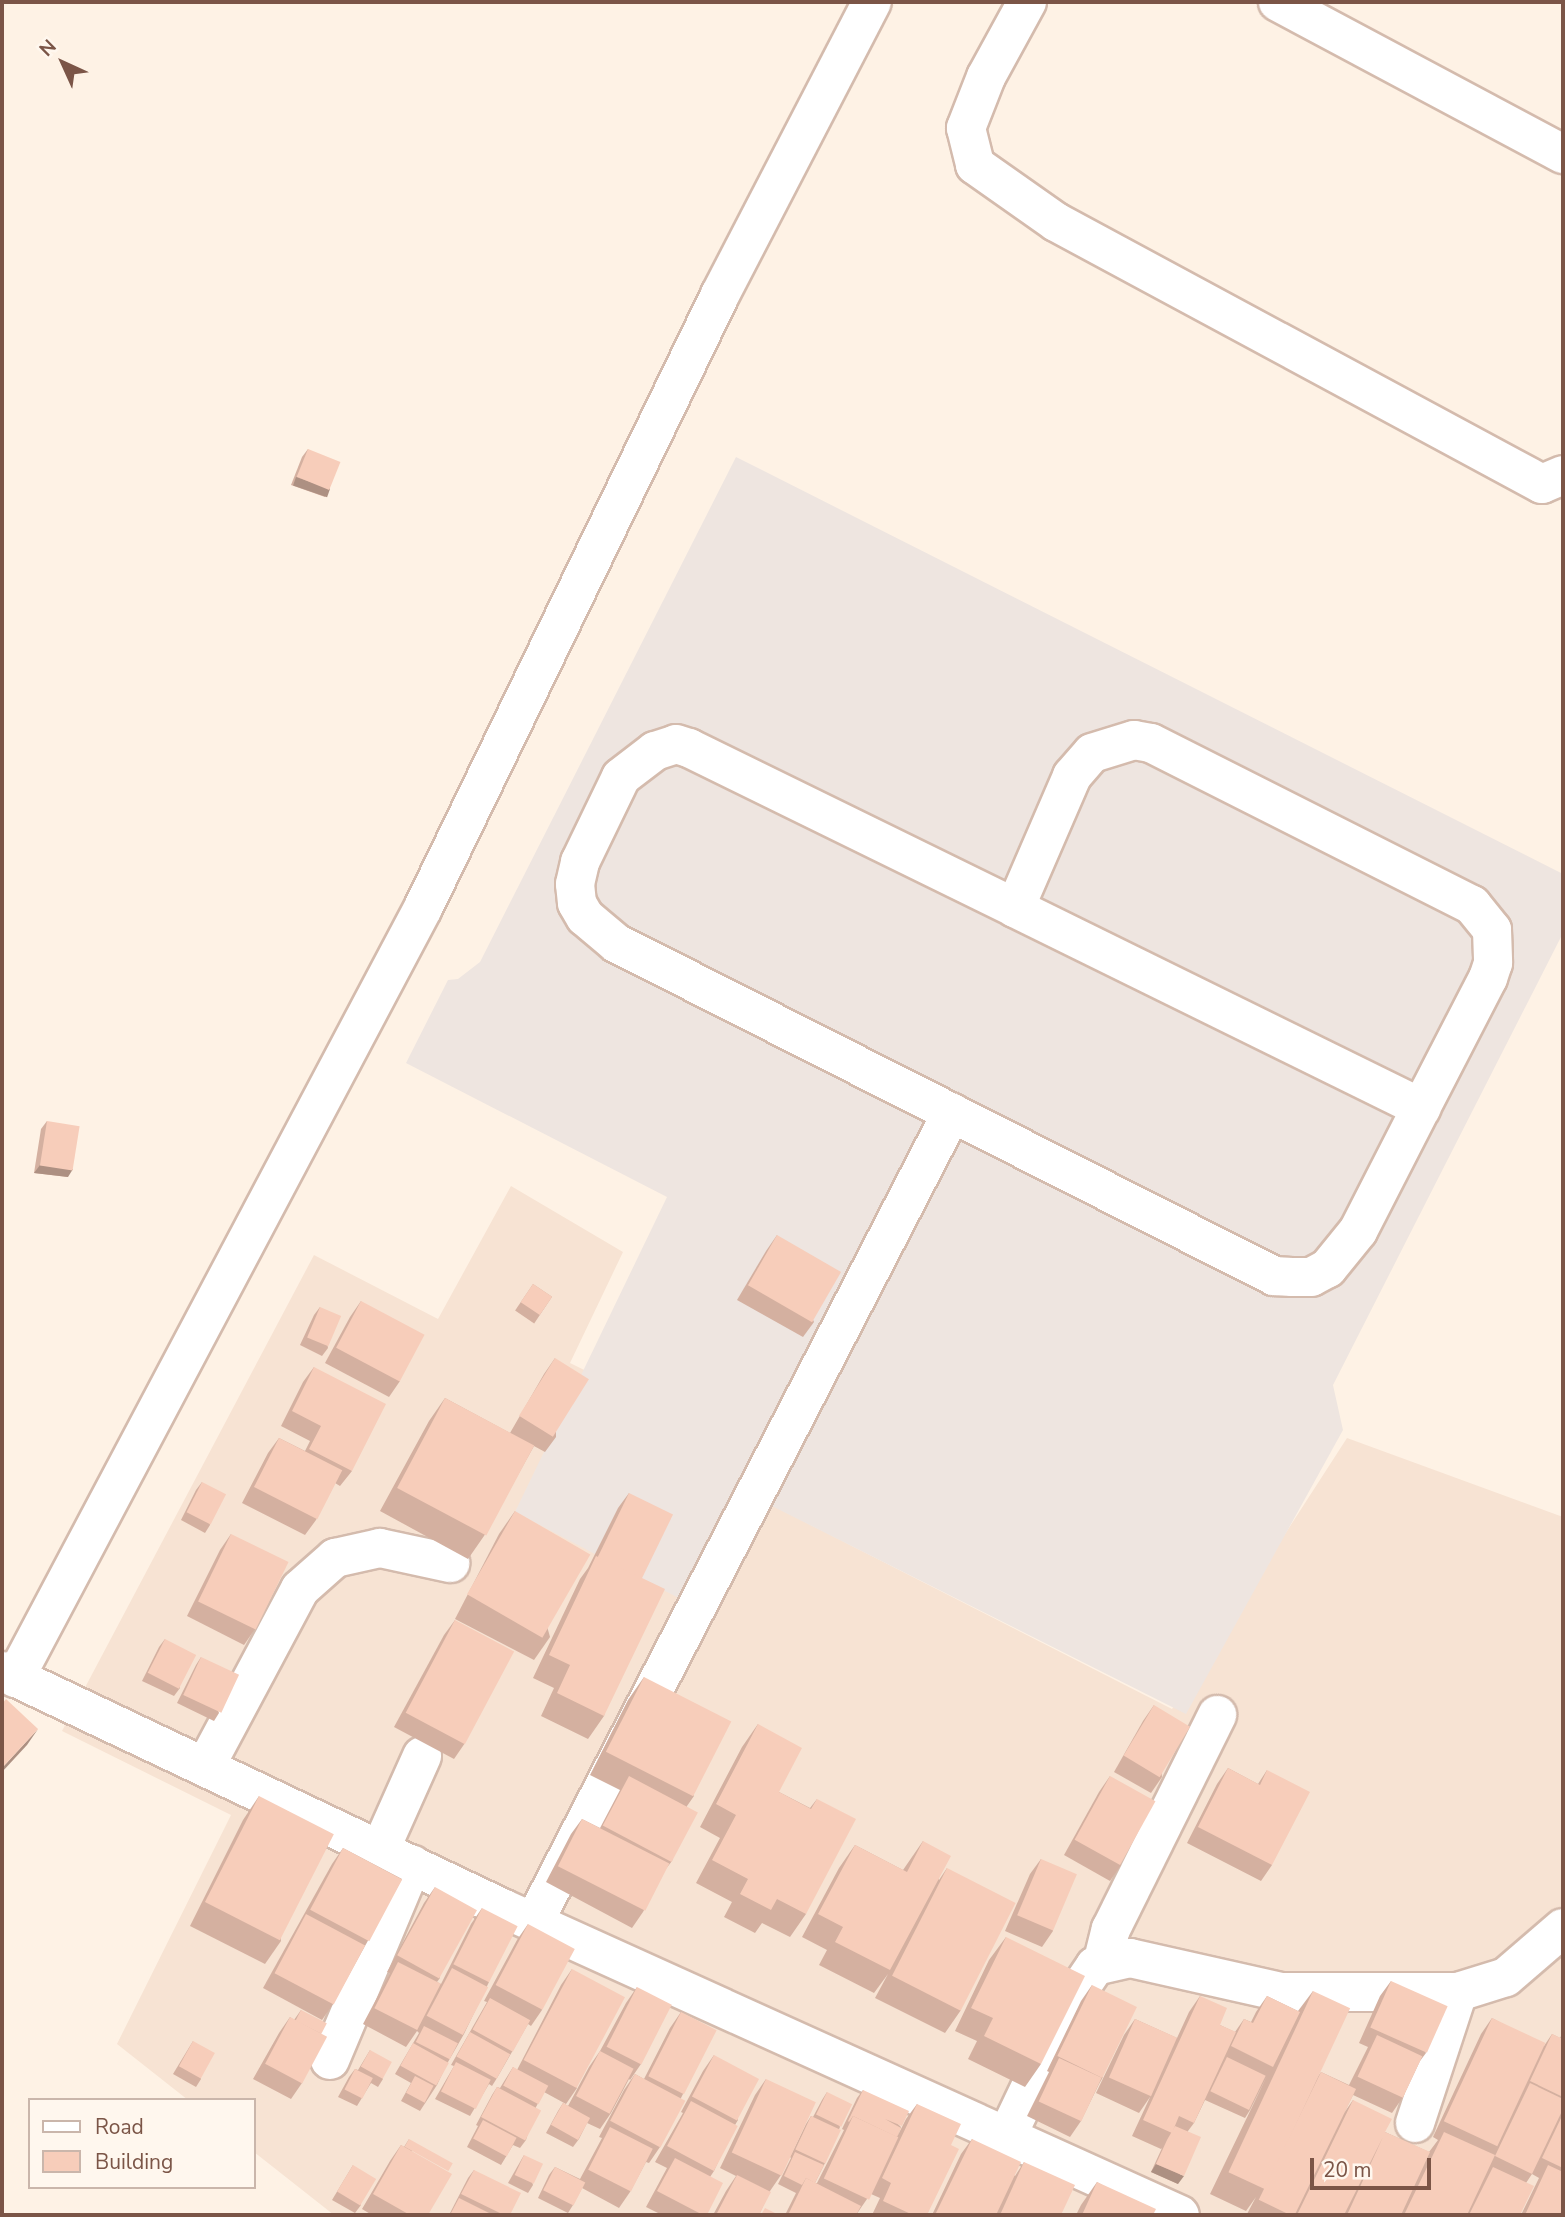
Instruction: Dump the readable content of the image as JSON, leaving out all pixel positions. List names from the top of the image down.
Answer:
{
  "legend": ["Road", "Building"],
  "scale_bar": "20 m",
  "north": "top left"
}
